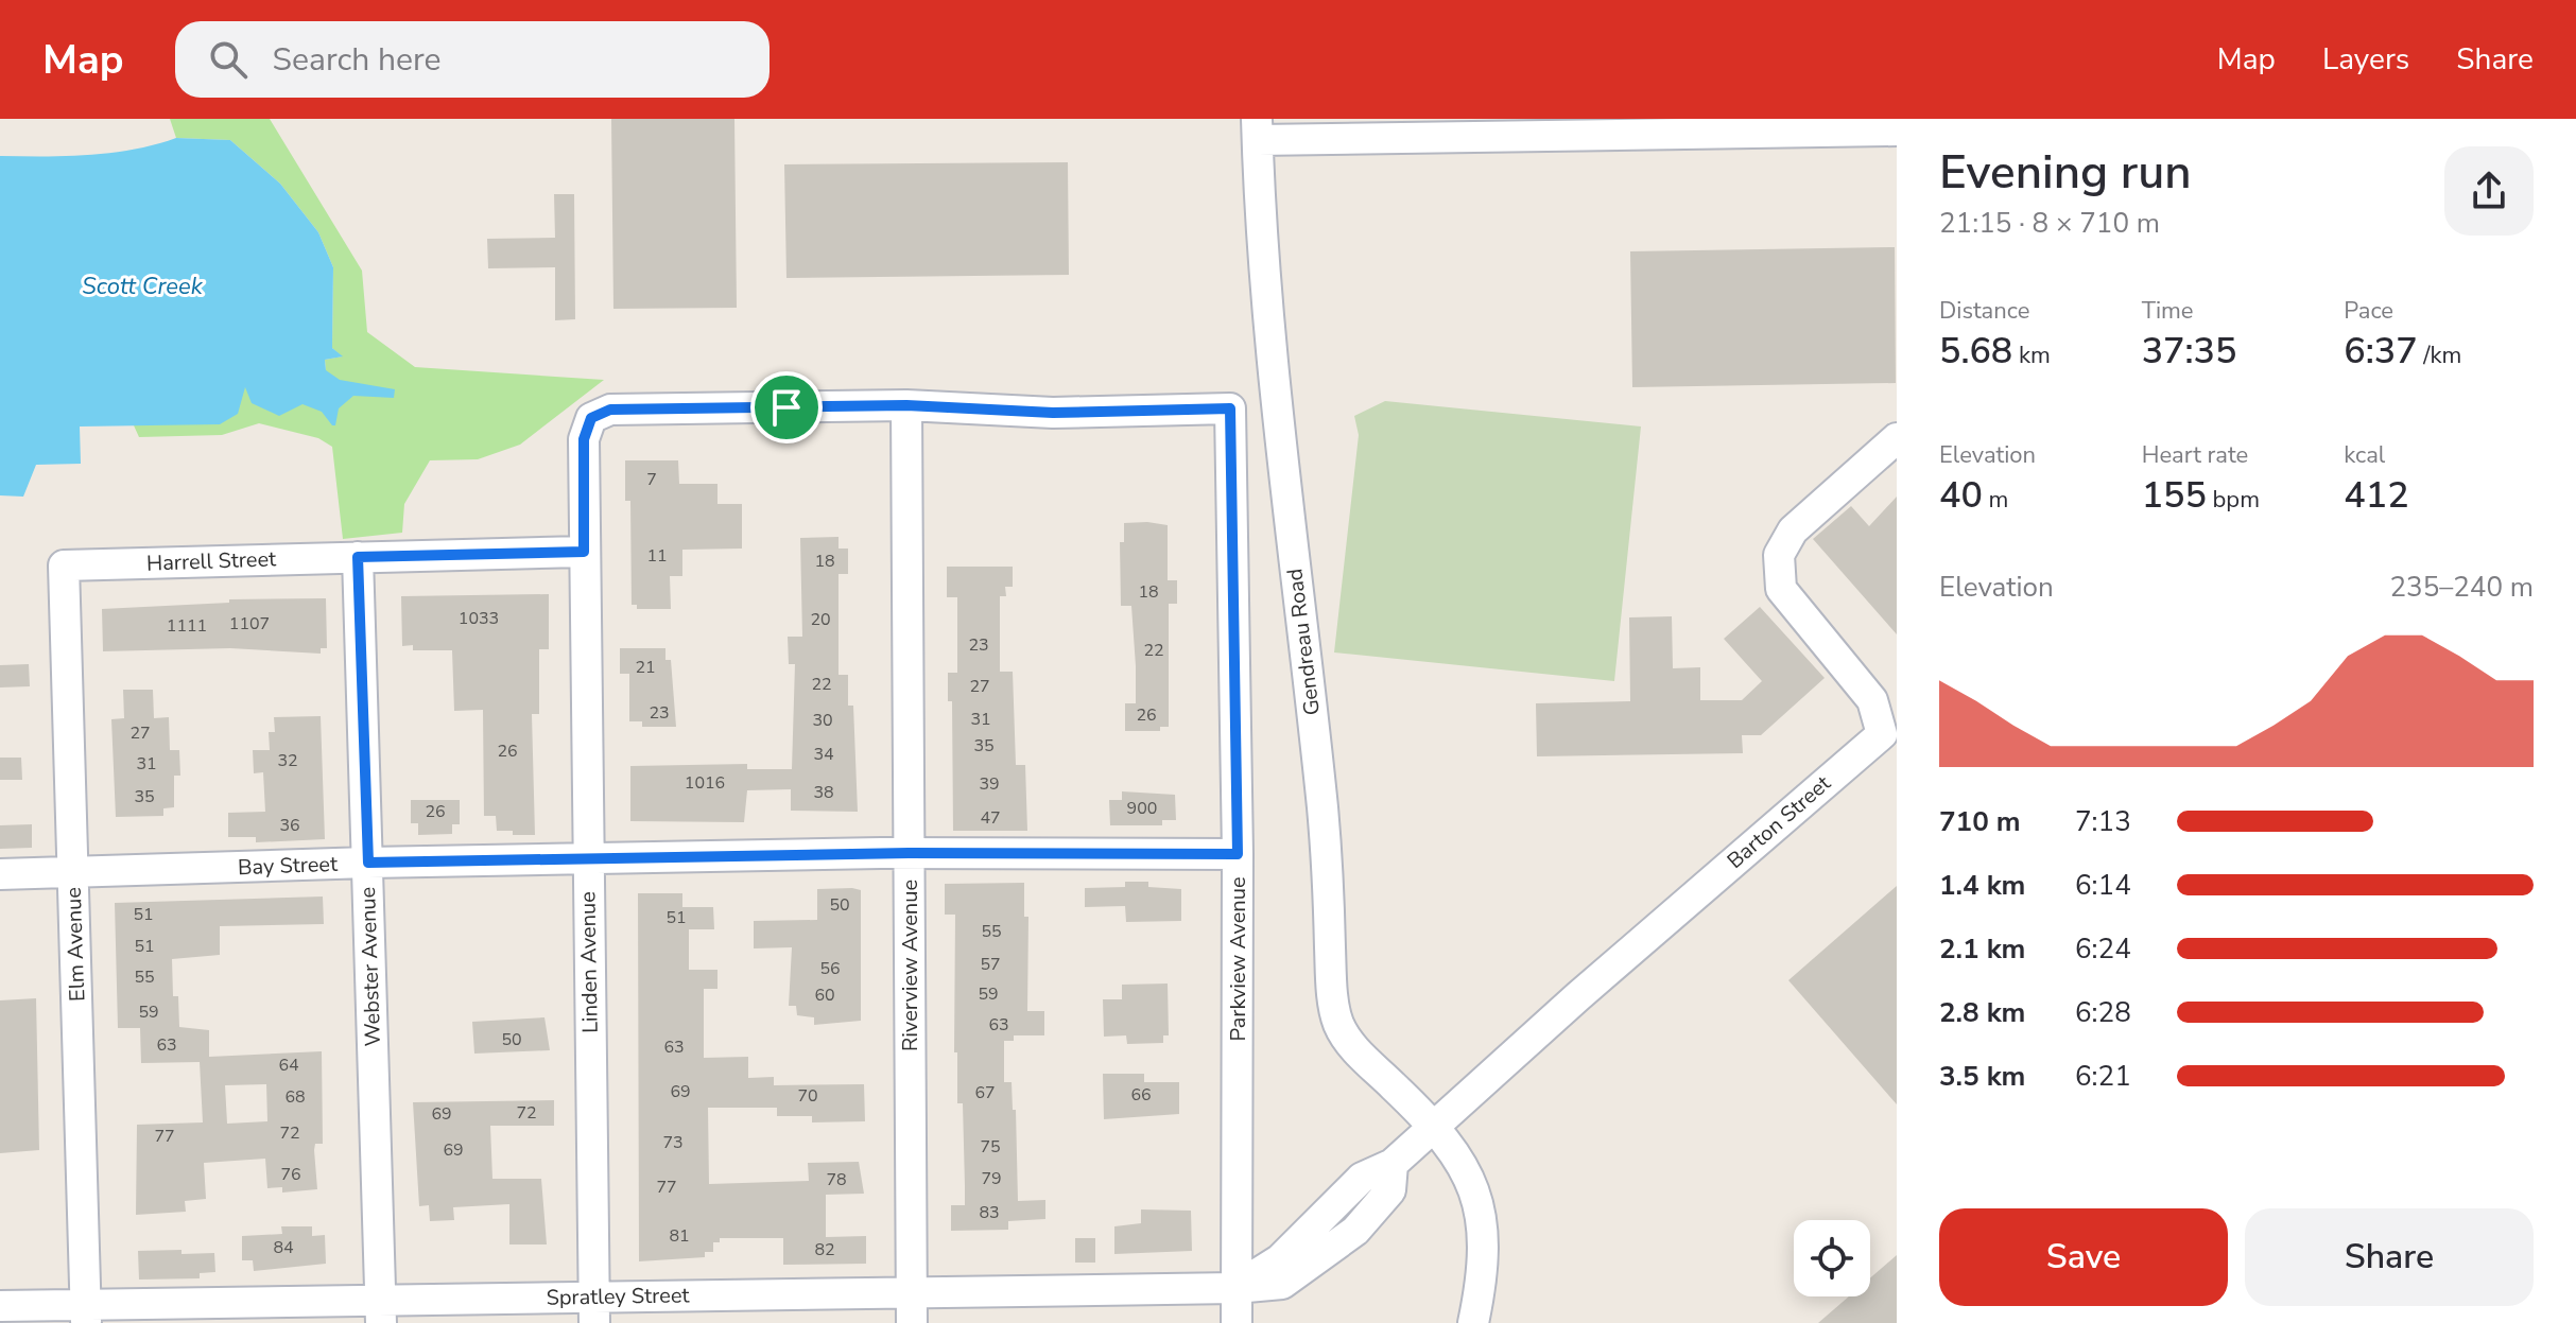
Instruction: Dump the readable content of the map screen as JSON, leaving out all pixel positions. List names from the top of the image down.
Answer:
{
  "streets": {
    "street": [
      "Harrell Street",
      "Gendreau Road",
      "Barton Street",
      "Bay Street",
      "Elm Avenue",
      "Parkview Avenue",
      "Linden Avenue",
      "Riverview Avenue",
      "Webster Avenue",
      "Spratley Street"
    ]
  },
  "crossings": [
    ["Harrell Street", "Elm Avenue"],
    ["Harrell Street", "Webster Avenue"],
    ["Gendreau Road", "Barton Street"],
    ["Barton Street", "Parkview Avenue"],
    ["Barton Street", "Spratley Street"],
    ["Bay Street", "Elm Avenue"],
    ["Bay Street", "Parkview Avenue"],
    ["Bay Street", "Linden Avenue"],
    ["Bay Street", "Riverview Avenue"],
    ["Bay Street", "Webster Avenue"],
    ["Elm Avenue", "Spratley Street"],
    ["Parkview Avenue", "Riverview Avenue"],
    ["Parkview Avenue", "Spratley Street"],
    ["Linden Avenue", "Spratley Street"],
    ["Riverview Avenue", "Spratley Street"],
    ["Webster Avenue", "Spratley Street"]
  ],
  "water": ["Scott Creek"],
  "house_numbers": [
    "7",
    "11",
    "18",
    "18",
    "1033",
    "20",
    "1107",
    "1111",
    "23",
    "22",
    "21",
    "22",
    "27",
    "23",
    "26",
    "31",
    "30",
    "27",
    "35",
    "26",
    "34",
    "32",
    "31",
    "1016",
    "39",
    "38",
    "35",
    "900",
    "26",
    "47",
    "36",
    "50",
    "51",
    "51",
    "55",
    "51",
    "57",
    "56",
    "55",
    "59",
    "60",
    "59",
    "63",
    "50",
    "63",
    "63",
    "64",
    "69",
    "67",
    "66",
    "70",
    "68",
    "72",
    "69",
    "72",
    "77",
    "73",
    "75",
    "69",
    "76",
    "79",
    "78",
    "77",
    "83",
    "81",
    "84",
    "82"
  ],
  "page": {
    "header": "Map",
    "search": "Search here",
    "nav": ["Map", "Layers", "Share"],
    "heading": ["Evening run", "21:15 · 8 × 710 m"],
    "stats": [
      ["Distance", "5.68 km"],
      ["Time", "37:35"],
      ["Pace", "6:37 /km"],
      ["Elevation", "40 m"],
      ["Heart rate", "155 bpm"],
      ["kcal", "412"]
    ],
    "chart": ["Elevation", "235–240 m"],
    "list": [
      {
        "name": "710 m",
        "note": "7:13"
      },
      {
        "name": "1.4 km",
        "note": "6:14"
      },
      {
        "name": "2.1 km",
        "note": "6:24"
      },
      {
        "name": "2.8 km",
        "note": "6:28"
      },
      {
        "name": "3.5 km",
        "note": "6:21"
      }
    ],
    "buttons": ["Save", "Share"]
  }
}
